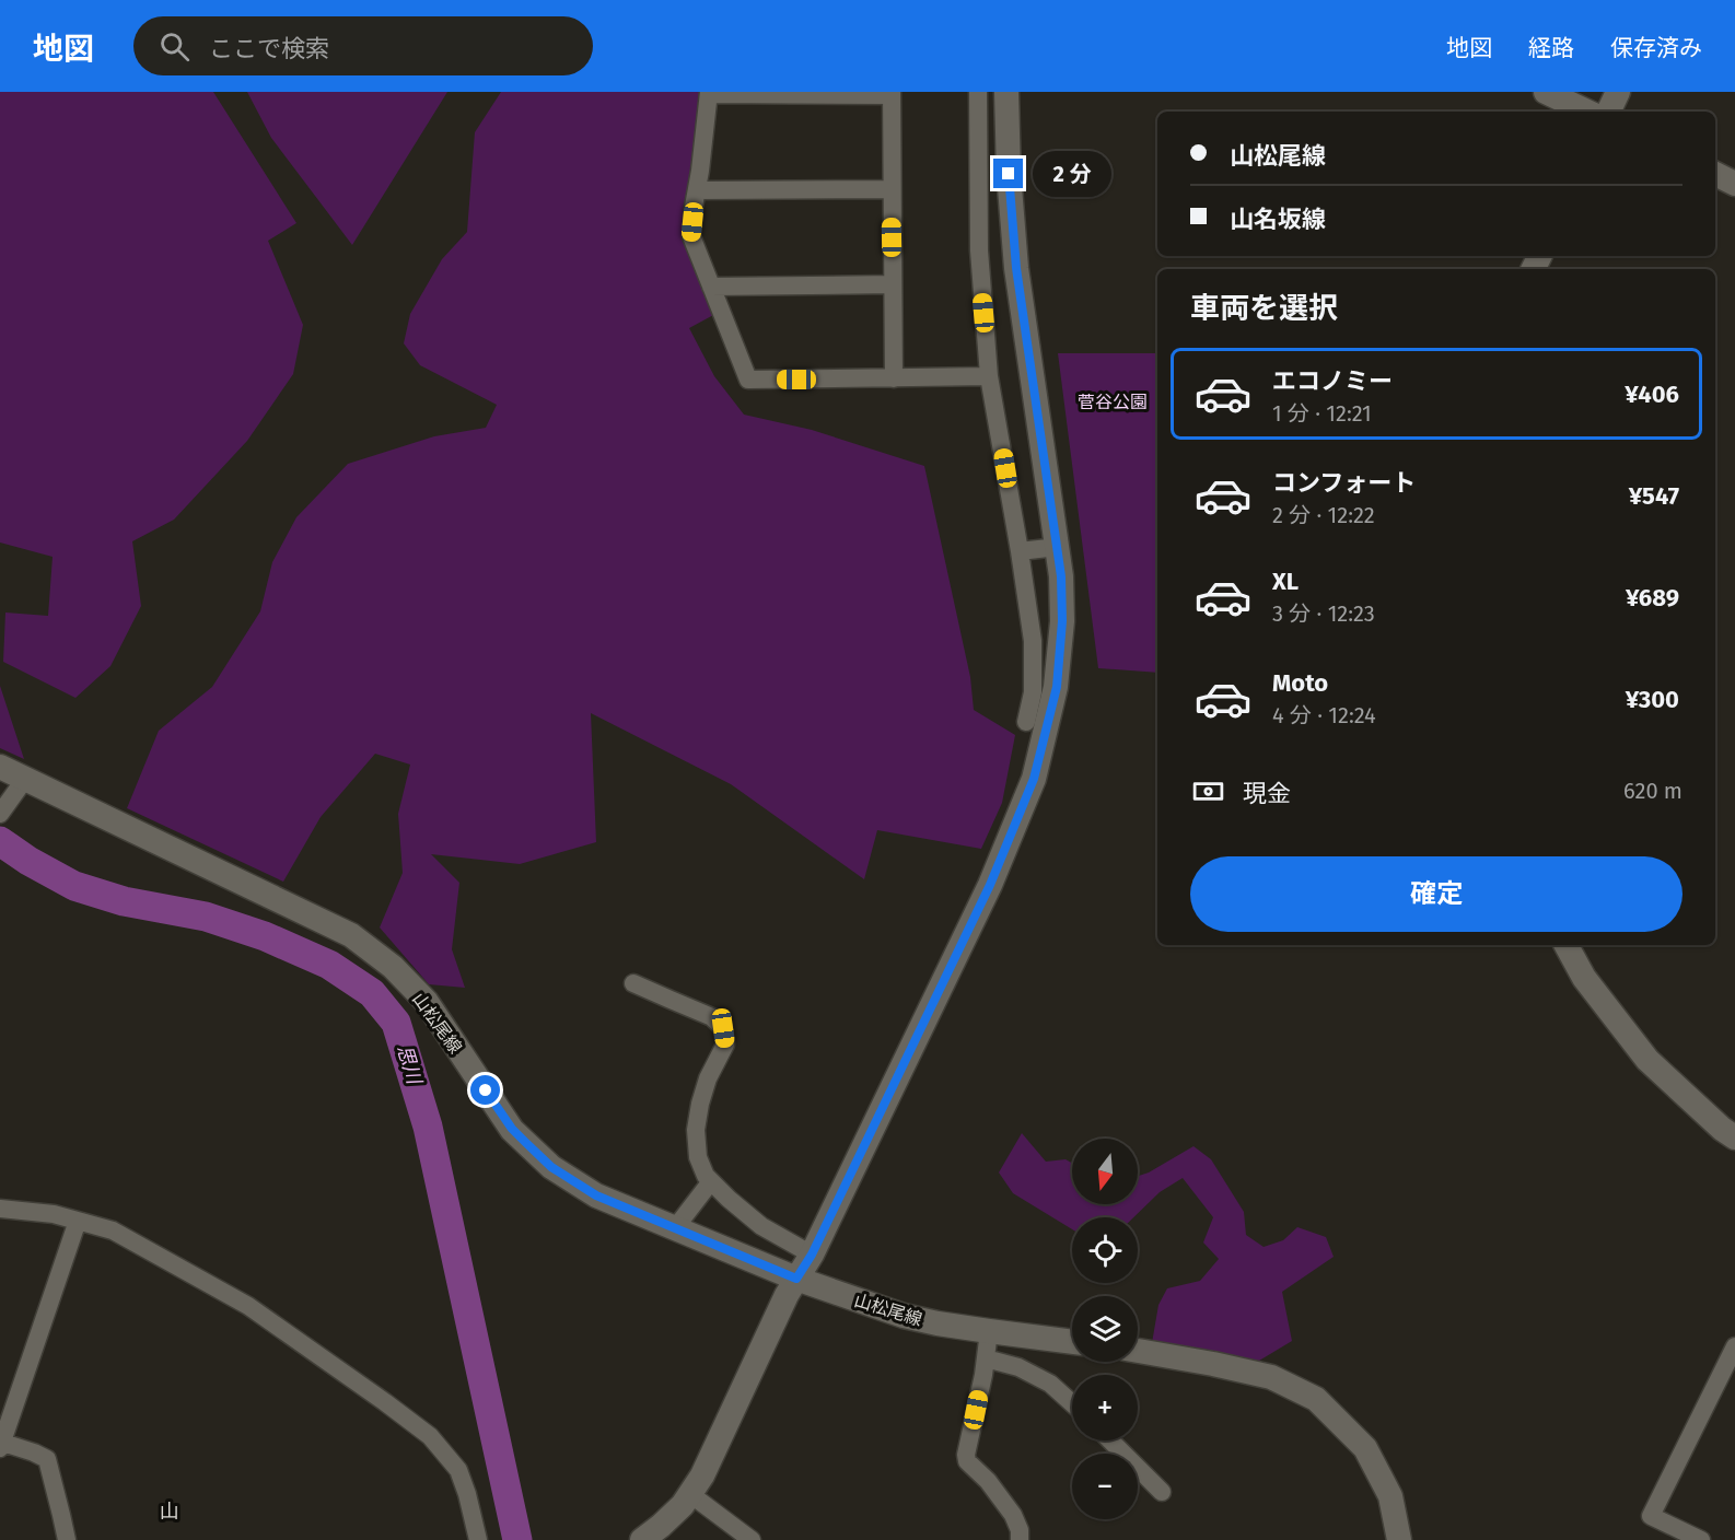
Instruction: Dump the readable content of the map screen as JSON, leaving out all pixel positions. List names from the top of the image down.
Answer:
{
  "streets": {
    "main road": ["山松尾線"]
  },
  "districts": ["山"],
  "water": ["思川"],
  "parks": ["菅谷公園"],
  "north": "bottom",
  "page": {
    "header": "地図",
    "search": "ここで検索",
    "nav": ["地図", "経路", "保存済み"],
    "banner": ["山松尾線", "山名坂線"],
    "bubble": "2 分",
    "heading": "車両を選択",
    "list": [
      {
        "name": "エコノミー",
        "note": "1 分 · 12:21",
        "value": "¥406"
      },
      {
        "name": "コンフォート",
        "note": "2 分 · 12:22",
        "value": "¥547"
      },
      {
        "name": "XL",
        "note": "3 分 · 12:23",
        "value": "¥689"
      },
      {
        "name": "Moto",
        "note": "4 分 · 12:24",
        "value": "¥300"
      }
    ],
    "pay": ["現金", "620 m"],
    "buttons": "確定",
    "map_buttons": ["+", "−"]
  }
}
